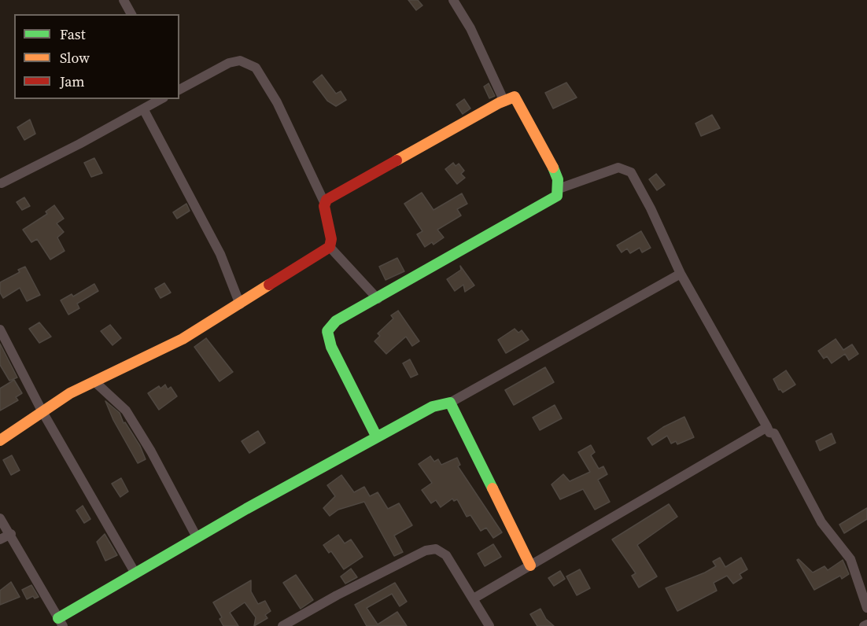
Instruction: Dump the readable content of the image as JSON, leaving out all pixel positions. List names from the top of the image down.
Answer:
{
  "legend": ["Fast", "Slow", "Jam"]
}
